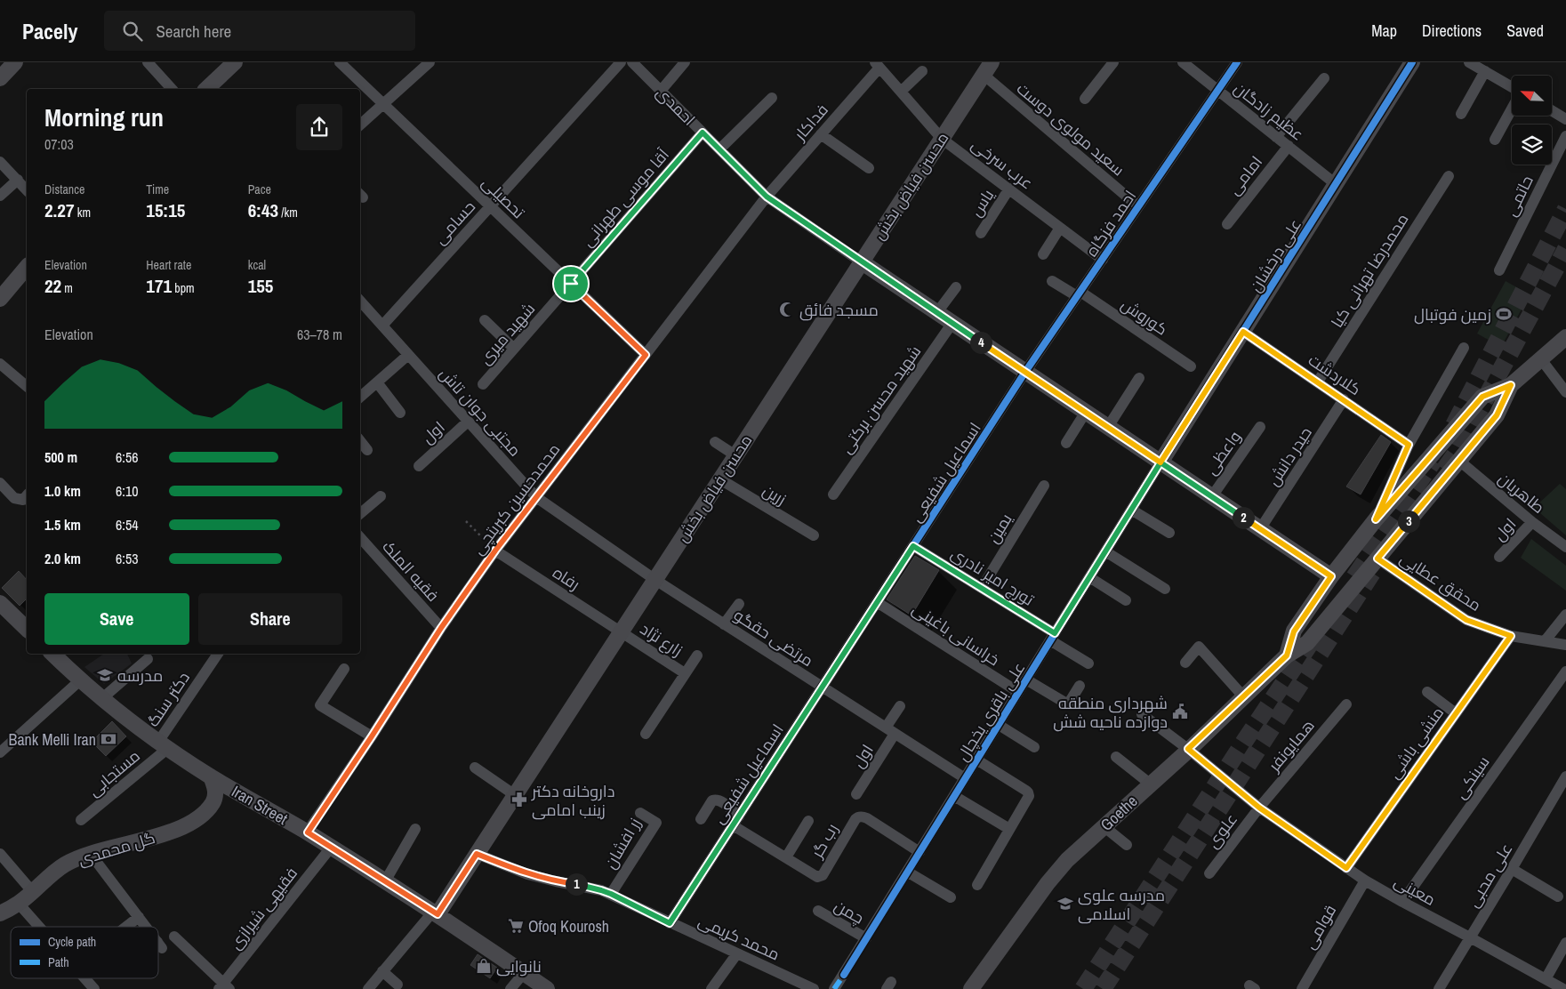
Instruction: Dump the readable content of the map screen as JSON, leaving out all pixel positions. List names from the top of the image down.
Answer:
{
  "streets": {
    "street": [
      "احمدی",
      "عظیم زادگان",
      "فداکار",
      "سعید مولوی دوست",
      "عرب سرخی",
      "امامی",
      "محسن فیاض بخش",
      "حاتمی",
      "تحصیلی",
      "آقا موسی طهرانی",
      "یاس",
      "حسامی",
      "احمد فزگاه",
      "علی درخشان",
      "محمدرضا تهرانی کیا",
      "کوروش",
      "شهید میری",
      "کلاردشت",
      "شهید محسن برکتی",
      "مجتبی جوان تاش",
      "اول",
      "واعظی",
      "حیدر دانش",
      "اسماعیل شفیعی",
      "طاهریان",
      "زرین",
      "محمدحسین کبریتچی",
      "یمین",
      "فقیه الملک",
      "تورج امیر نادری",
      "رفاه",
      "محقق عطایی",
      "خراسانی باغینی",
      "مرتضی حقگو",
      "زارع نژاد",
      "دکتر سنگ",
      "علی باقری یخچال",
      "منشی باشی",
      "همایونفر",
      "مستجابی",
      "سینکی",
      "Iran Street",
      "Goethe",
      "علوی",
      "رب گر",
      "زر افشان",
      "گل محمدی",
      "علی محبی",
      "معینی",
      "فقیهی شیرازی",
      "چمن",
      "قوامی",
      "محمد کریمی"
    ]
  },
  "crossings": [
    ["احمدی", "فداکار"],
    ["احمدی", "محسن فیاض بخش"],
    ["احمدی", "آقا موسی طهرانی"],
    ["احمدی", "احمد فزگاه"],
    ["احمدی", "علی درخشان"],
    ["احمدی", "شهید محسن برکتی"],
    ["احمدی", "واعظی"],
    ["احمدی", "حیدر دانش"],
    ["احمدی", "اسماعیل شفیعی"],
    ["احمدی", "محمدحسین کبریتچی"],
    ["احمدی", "علی باقری یخچال"],
    ["احمدی", "Goethe"],
    ["عظیم زادگان", "امامی"],
    ["عظیم زادگان", "احمد فزگاه"],
    ["عظیم زادگان", "علی درخشان"],
    ["فداکار", "عرب سرخی"],
    ["فداکار", "محمدحسین کبریتچی"],
    ["سعید مولوی دوست", "محسن فیاض بخش"],
    ["سعید مولوی دوست", "احمد فزگاه"],
    ["عرب سرخی", "محسن فیاض بخش"],
    ["عرب سرخی", "یاس"],
    ["عرب سرخی", "احمد فزگاه"],
    ["محسن فیاض بخش", "مجتبی جوان تاش"],
    ["محسن فیاض بخش", "زرین"],
    ["محسن فیاض بخش", "رفاه"],
    ["محسن فیاض بخش", "مرتضی حقگو"],
    ["محسن فیاض بخش", "زارع نژاد"],
    ["محسن فیاض بخش", "Iran Street"],
    ["محسن فیاض بخش", "محمد کریمی"],
    ["تحصیلی", "آقا موسی طهرانی"],
    ["تحصیلی", "حسامی"],
    ["تحصیلی", "شهید میری"],
    ["تحصیلی", "محمدحسین کبریتچی"],
    ["آقا موسی طهرانی", "شهید میری"],
    ["حسامی", "مجتبی جوان تاش"],
    ["احمد فزگاه", "کوروش"],
    ["احمد فزگاه", "اسماعیل شفیعی"],
    ["علی درخشان", "کلاردشت"],
    ["علی درخشان", "علی باقری یخچال"],
    ["محمدرضا تهرانی کیا", "کلاردشت"],
    ["کلاردشت", "حیدر دانش"],
    ["مجتبی جوان تاش", "اول"],
    ["مجتبی جوان تاش", "محمدحسین کبریتچی"],
    ["مجتبی جوان تاش", "مرتضی حقگو"],
    ["اول", "طاهریان"],
    ["اول", "مرتضی حقگو"],
    ["اسماعیل شفیعی", "تورج امیر نادری"],
    ["اسماعیل شفیعی", "خراسانی باغینی"],
    ["اسماعیل شفیعی", "مرتضی حقگو"],
    ["اسماعیل شفیعی", "رب گر"],
    ["اسماعیل شفیعی", "محمد کریمی"],
    ["طاهریان", "Goethe"],
    ["محمدحسین کبریتچی", "فقیه الملک"],
    ["محمدحسین کبریتچی", "رفاه"],
    ["محمدحسین کبریتچی", "Iran Street"],
    ["یمین", "تورج امیر نادری"],
    ["تورج امیر نادری", "علی باقری یخچال"],
    ["رفاه", "زارع نژاد"],
    ["محقق عطایی", "منشی باشی"],
    ["محقق عطایی", "Goethe"],
    ["خراسانی باغینی", "علی باقری یخچال"],
    ["مرتضی حقگو", "علی باقری یخچال"],
    ["دکتر سنگ", "مستجابی"],
    ["دکتر سنگ", "Iran Street"],
    ["علی باقری یخچال", "رب گر"],
    ["علی باقری یخچال", "چمن"],
    ["منشی باشی", "معینی"],
    ["همایونفر", "علوی"],
    ["همایونفر", "معینی"],
    ["مستجابی", "Iran Street"],
    ["سینکی", "معینی"],
    ["Iran Street", "گل محمدی"],
    ["Iran Street", "فقیهی شیرازی"],
    ["Goethe", "معینی"],
    ["علوی", "معینی"],
    ["زر افشان", "محمد کریمی"],
    ["علی محبی", "معینی"],
    ["معینی", "قوامی"]
  ],
  "places": {
    "mosque": ["مسجد فائق"],
    "sports": ["زمین فوتبال"],
    "school or university": ["مدرسه", "مدرسه علوی اسلامی"],
    "public building": ["شهرداری منطقه دوازده ناحیه شش"],
    "bank": ["Bank Melli Iran"],
    "pharmacy": ["داروخانه دکتر زینب امامی"],
    "supermarket": ["Ofoq Kourosh"],
    "shop": ["نانوایی"]
  },
  "legend": ["Cycle path", "Path"],
  "north": "top left",
  "page": {
    "header": "Pacely",
    "search": "Search here",
    "nav": ["Map", "Directions", "Saved"],
    "heading": ["Morning run", "07:03"],
    "stats": [
      ["Distance", "2.27 km"],
      ["Time", "15:15"],
      ["Pace", "6:43 /km"],
      ["Elevation", "22 m"],
      ["Heart rate", "171 bpm"],
      ["kcal", "155"]
    ],
    "chart": ["Elevation", "63–78 m"],
    "pins": [
      "4",
      "2",
      "3",
      "1"
    ],
    "list": [
      {
        "name": "500 m",
        "note": "6:56"
      },
      {
        "name": "1.0 km",
        "note": "6:10"
      },
      {
        "name": "1.5 km",
        "note": "6:54"
      },
      {
        "name": "2.0 km",
        "note": "6:53"
      }
    ],
    "buttons": ["Save", "Share"]
  }
}
